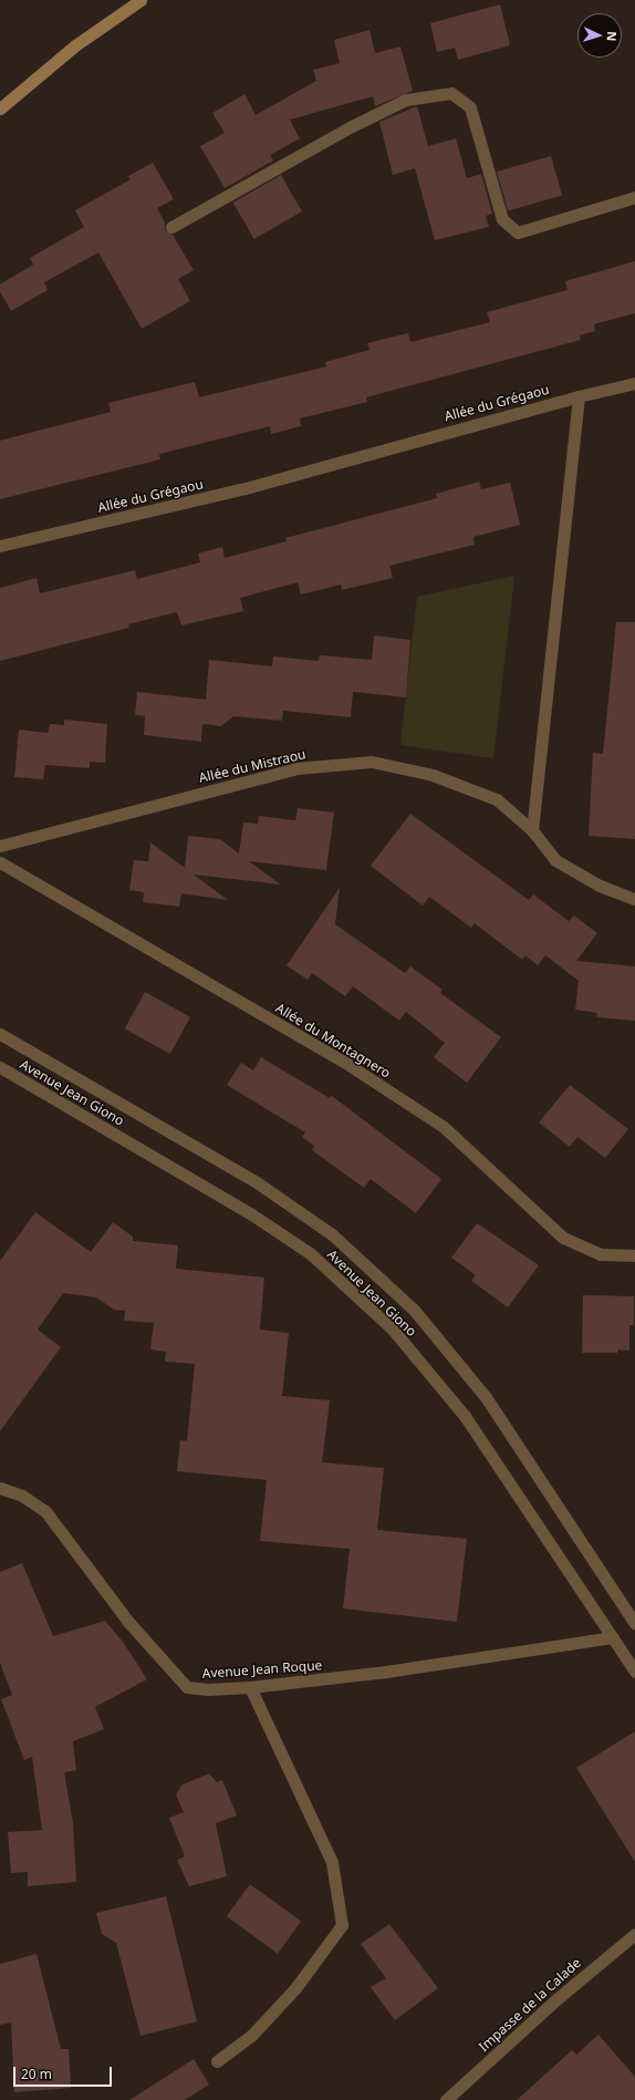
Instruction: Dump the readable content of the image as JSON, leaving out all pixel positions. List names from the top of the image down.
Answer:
{
  "streets": {
    "street": [
      "Allée du Grégaou",
      "Allée du Mistraou",
      "Allée du Montagnero",
      "Avenue Jean Giono",
      "Avenue Jean Roque",
      "Impasse de la Calade"
    ]
  },
  "crossings": [
    ["Avenue Jean Giono", "Avenue Jean Roque"]
  ],
  "scale_bar": "20 m",
  "north": "right"
}
